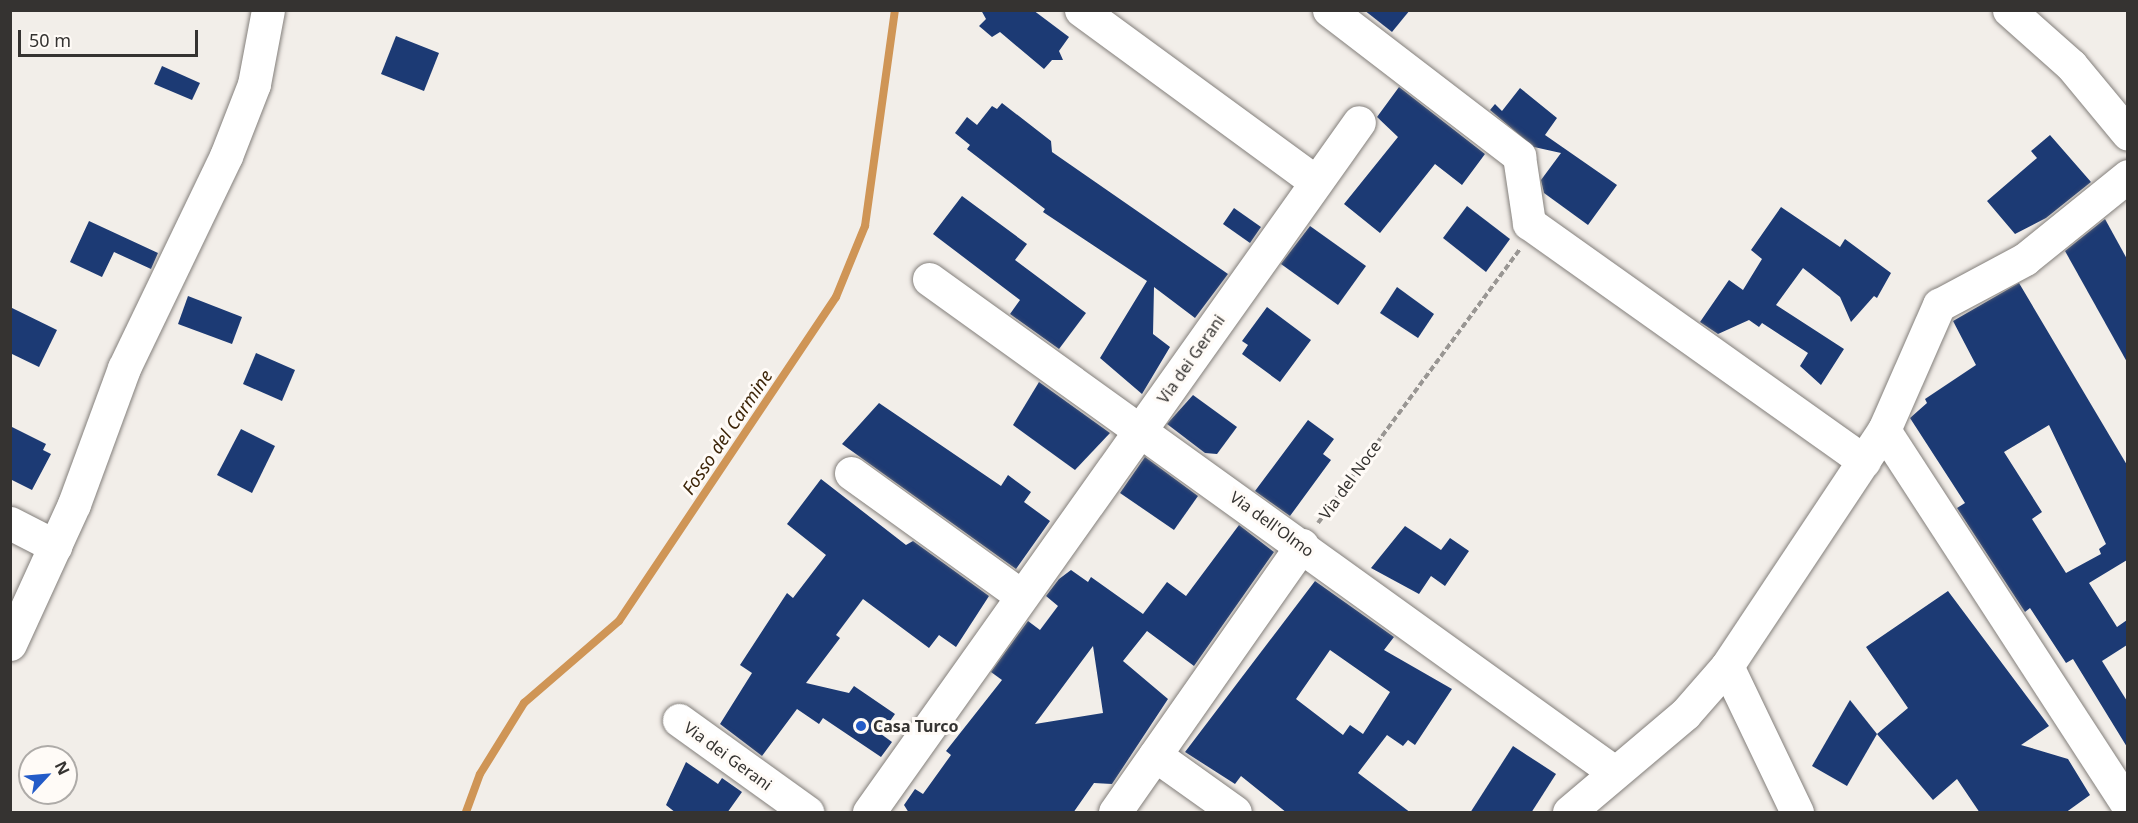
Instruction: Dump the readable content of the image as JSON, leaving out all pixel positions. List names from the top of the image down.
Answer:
{
  "streets": {
    "street": ["Via dei Gerani", "Via dell'Olmo"],
    "path": ["Via del Noce"]
  },
  "crossings": [
    ["Via dei Gerani", "Via dell'Olmo"],
    ["Via del Noce", "Via dell'Olmo"]
  ],
  "water": ["Fosso del Carmine"],
  "places": ["Casa Turco"],
  "scale_bar": "50 m",
  "north": "top right"
}
